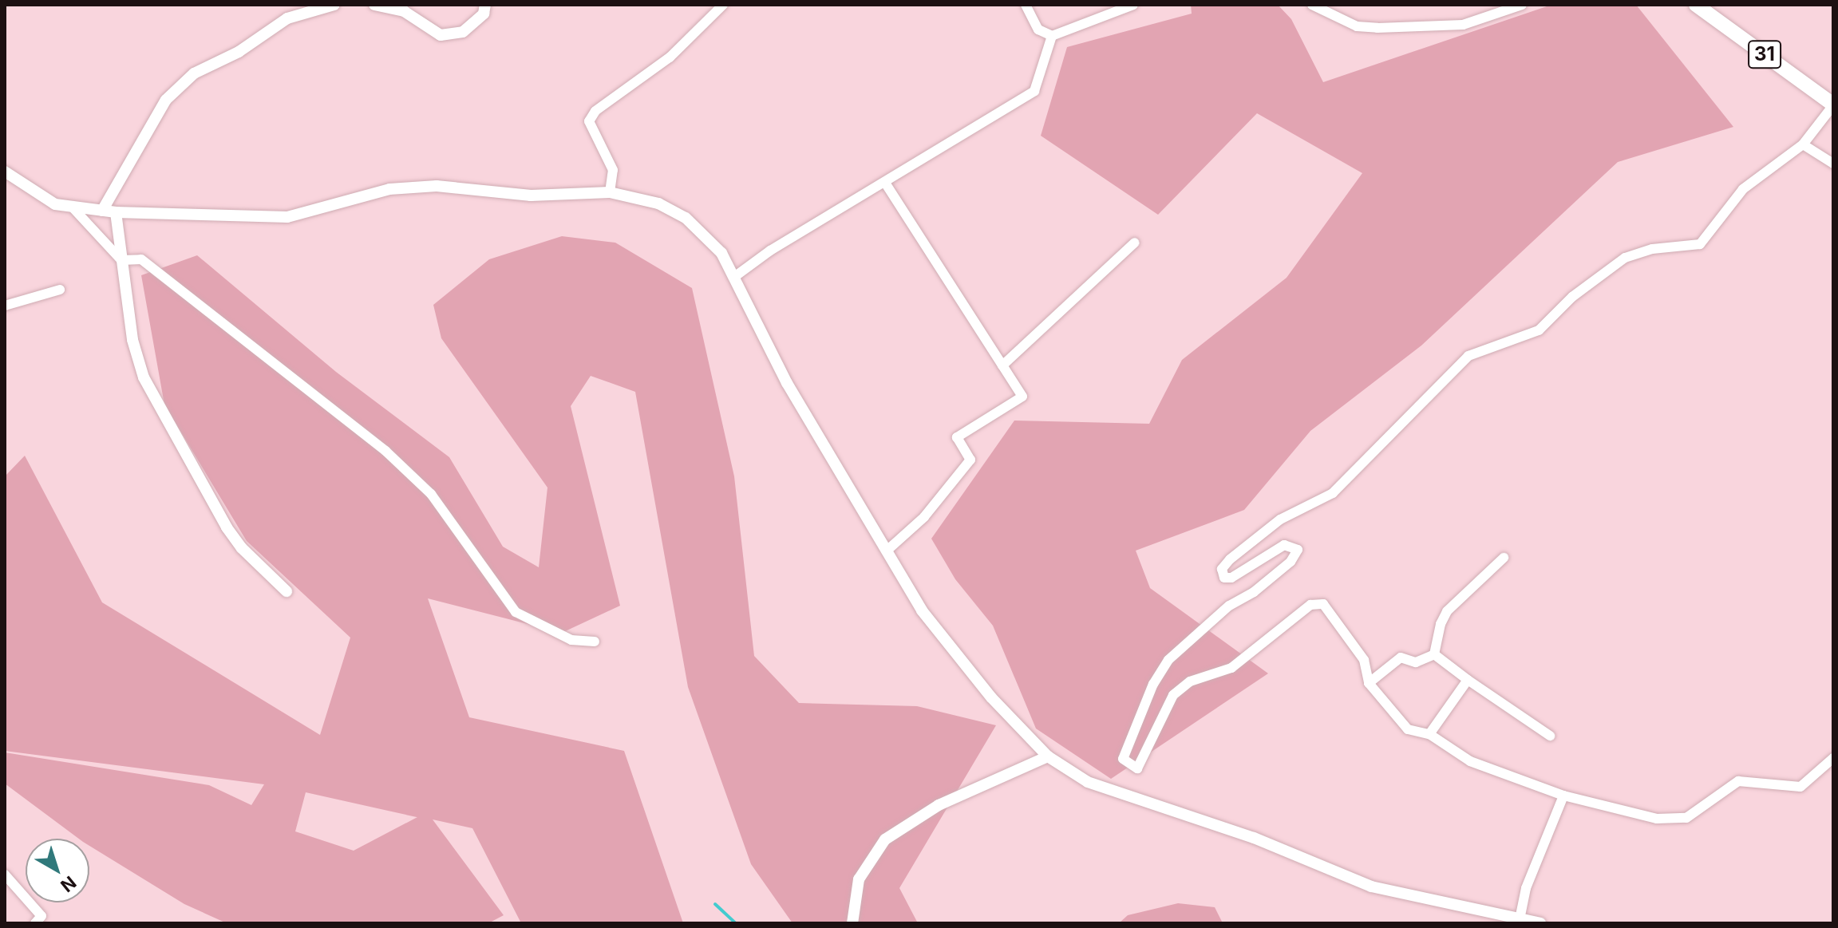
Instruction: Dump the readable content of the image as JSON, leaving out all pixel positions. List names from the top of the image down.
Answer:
{
  "streets": {
    "main road": ["31"]
  },
  "north": "bottom right"
}
